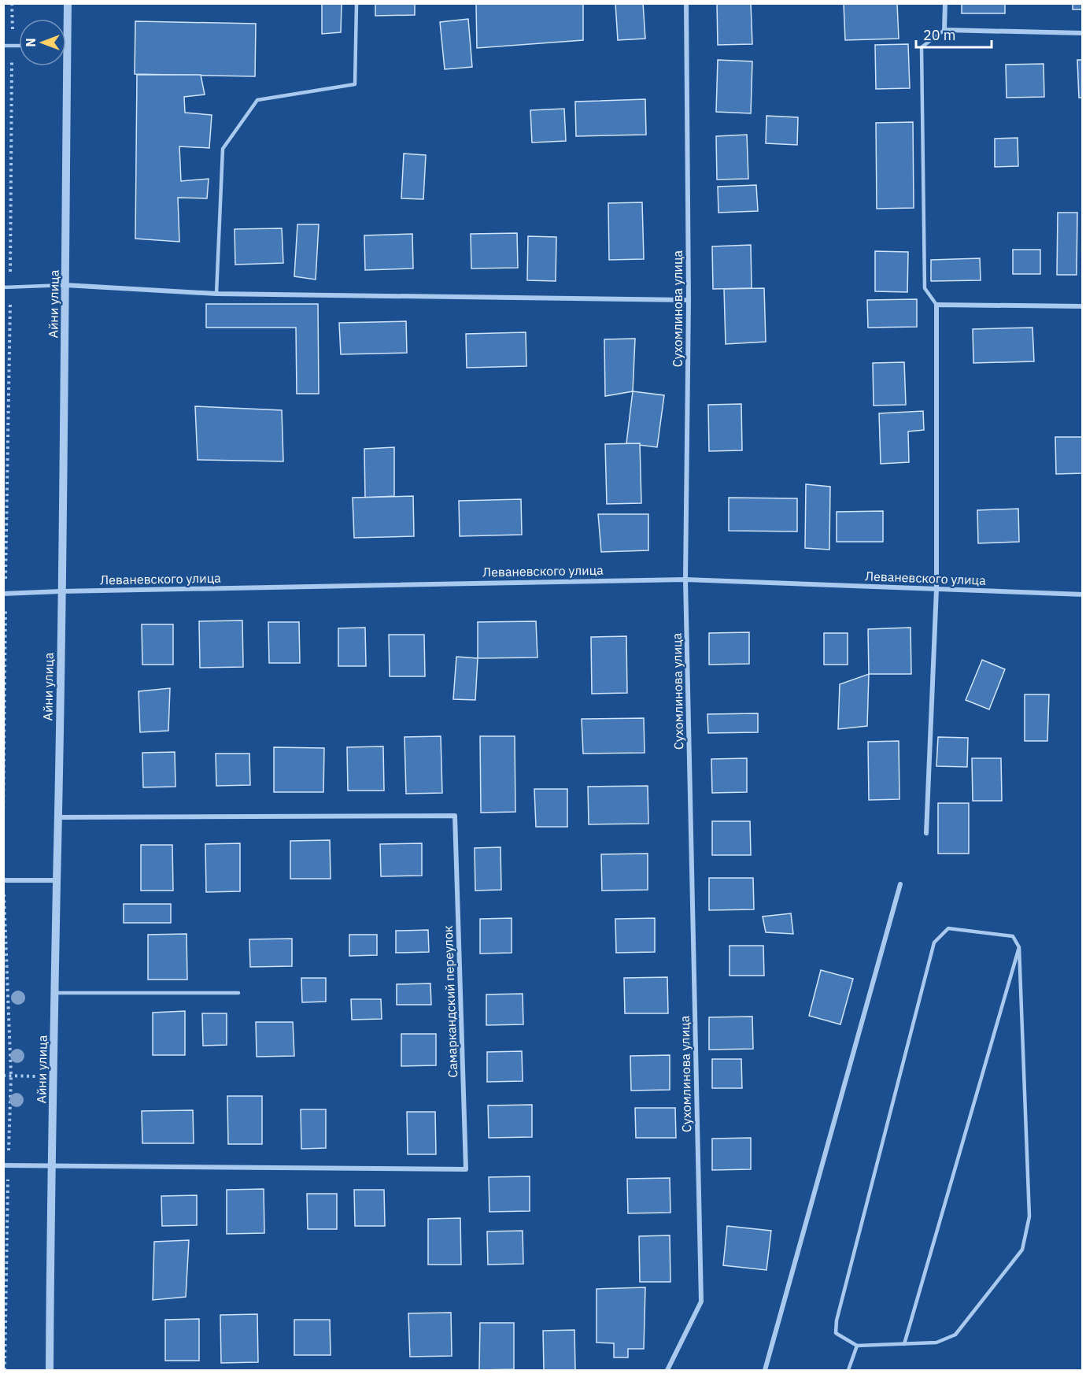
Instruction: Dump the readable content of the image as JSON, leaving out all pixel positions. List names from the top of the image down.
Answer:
{
  "streets": {
    "street": [
      "Айни улица",
      "Сухомлинова улица",
      "Леваневского улица",
      "Самаркандский переулок"
    ]
  },
  "crossings": [
    ["Айни улица", "Леваневского улица"],
    ["Айни улица", "Самаркандский переулок"],
    ["Сухомлинова улица", "Леваневского улица"]
  ],
  "scale_bar": "20 m",
  "north": "left"
}
